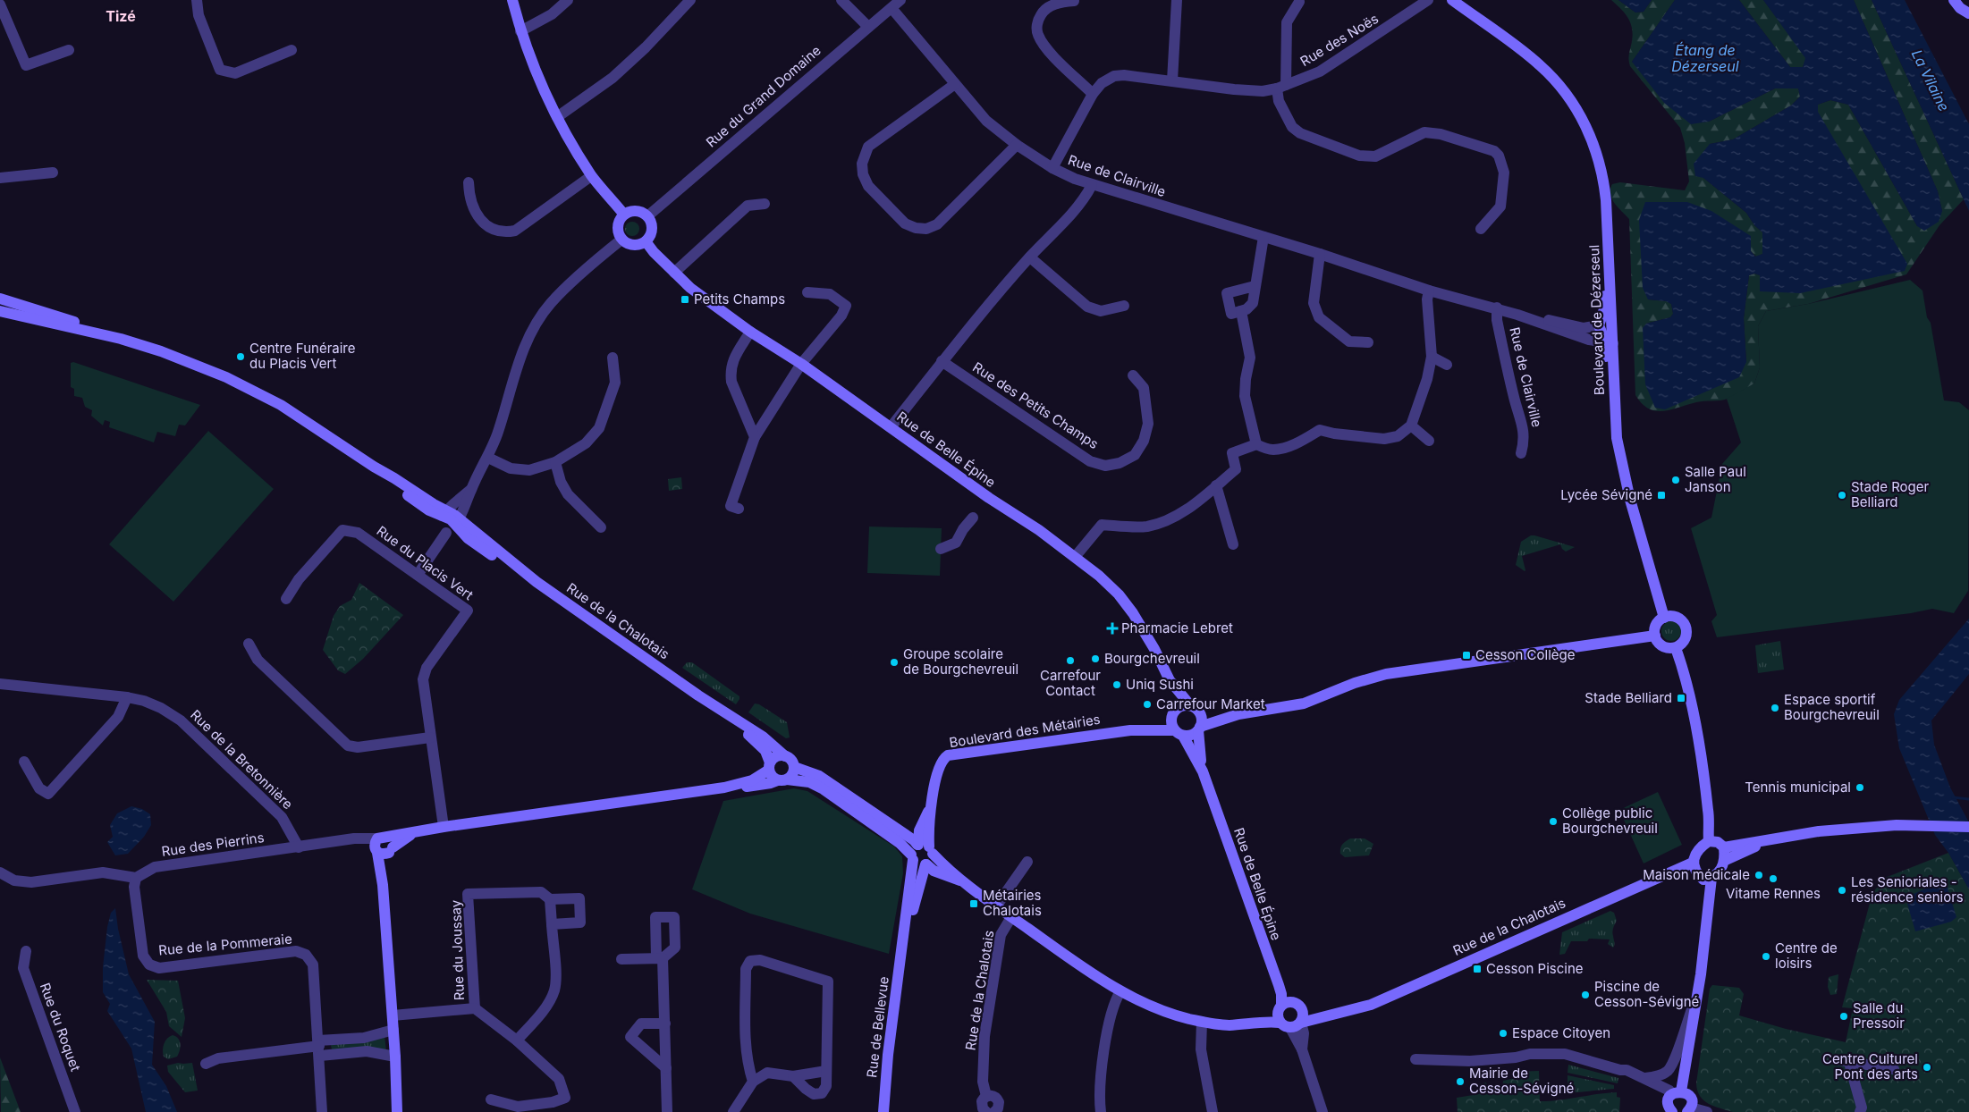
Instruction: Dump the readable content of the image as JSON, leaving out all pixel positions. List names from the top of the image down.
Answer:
{
  "streets": {
    "street": [
      "Rue des Noës",
      "Rue du Grand Domaine",
      "Rue de Clairville",
      "Boulevard de Dézerseul",
      "Rue des Petits Champs",
      "Rue de Belle Épine",
      "Rue du Placis Vert",
      "Rue de la Chalotais",
      "Boulevard des Métairies",
      "Rue de la Bretonnière",
      "Rue des Pierrins",
      "Rue de la Pommeraie",
      "Rue du Joussay",
      "Rue du Roquet",
      "Rue de Bellevue"
    ]
  },
  "crossings": [
    ["Rue des Noës", "Rue de Clairville"],
    ["Rue du Grand Domaine", "Rue de Clairville"],
    ["Rue du Grand Domaine", "Rue de Belle Épine"],
    ["Rue de Clairville", "Boulevard de Dézerseul"],
    ["Rue de Belle Épine", "Rue de la Chalotais"],
    ["Rue de Belle Épine", "Boulevard des Métairies"],
    ["Rue de la Chalotais", "Boulevard des Métairies"],
    ["Rue de la Chalotais", "Rue de Bellevue"],
    ["Boulevard des Métairies", "Rue de Bellevue"],
    ["Rue de la Bretonnière", "Rue des Pierrins"],
    ["Rue des Pierrins", "Rue de la Pommeraie"]
  ],
  "districts": ["Tizé"],
  "water": ["Étang de Dézerseul", "La Vilaine"],
  "places": {
    "transit": [
      "Petits Champs",
      "Lycée Sévigné",
      "Cesson Collège",
      "Stade Belliard",
      "Métairies Chalotais",
      "Cesson Piscine"
    ],
    "other": [
      "Centre Funéraire du Placis Vert",
      "Salle Paul Janson",
      "Stade Roger Belliard",
      "Bourgchevreuil",
      "Carrefour Contact",
      "Groupe scolaire de Bourgchevreuil",
      "Uniq Sushi",
      "Carrefour Market",
      "Espace sportif Bourgchevreuil",
      "Tennis municipal",
      "Collège public Bourgchevreuil",
      "Maison médicale",
      "Vitame Rennes",
      "Les Senioriales - résidence seniors",
      "Centre de loisirs",
      "Piscine de Cesson-Sévigné",
      "Salle du Pressoir",
      "Espace Citoyen",
      "Centre Culturel Pont des arts",
      "Mairie de Cesson-Sévigné"
    ],
    "health": ["Pharmacie Lebret"]
  }
}
